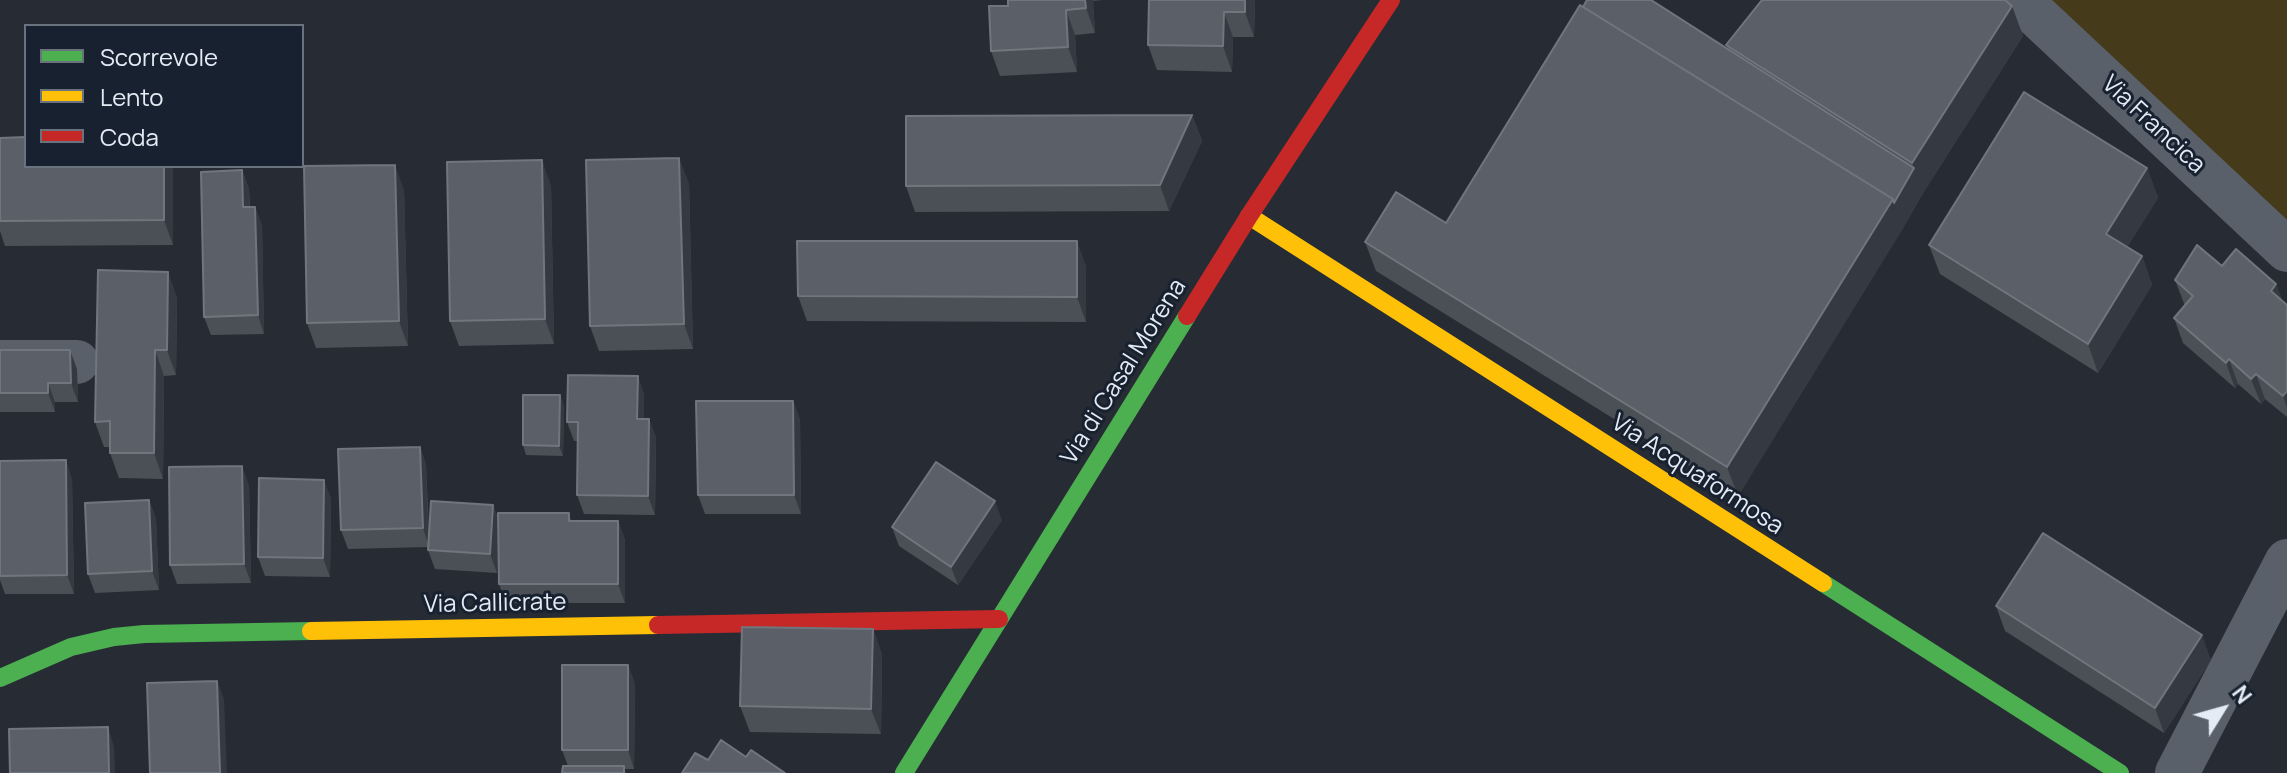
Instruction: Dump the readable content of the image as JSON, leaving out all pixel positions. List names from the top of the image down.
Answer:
{
  "streets": {
    "street": [
      "Via Francica",
      "Via di Casal Morena",
      "Via Acquaformosa",
      "Via Callicrate"
    ]
  },
  "crossings": [
    ["Via di Casal Morena", "Via Acquaformosa"],
    ["Via di Casal Morena", "Via Callicrate"]
  ],
  "legend": ["Scorrevole", "Lento", "Coda"],
  "north": "top right"
}
